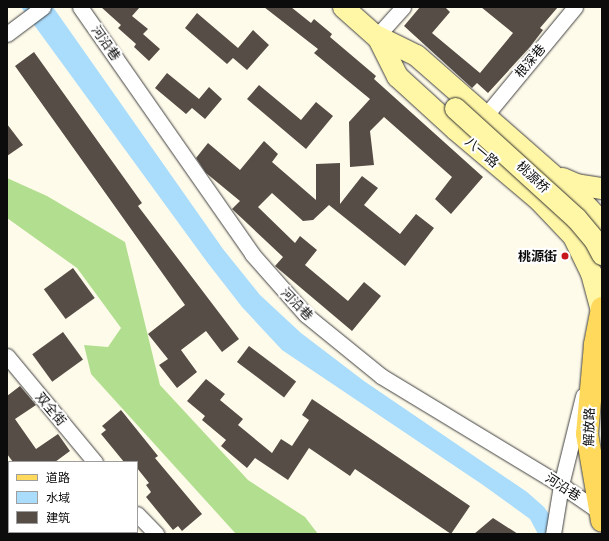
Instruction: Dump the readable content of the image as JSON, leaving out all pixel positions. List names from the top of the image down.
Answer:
{
  "streets": {
    "main road": ["八一路", "桃源桥", "解放路"],
    "street": ["河沿巷", "根深巷", "双全街"]
  },
  "crossings": [
    ["河沿巷", "解放路"],
    ["八一路", "桃源桥"],
    ["八一路", "解放路"]
  ],
  "places": ["桃源街"],
  "legend": ["道路", "水域", "建筑"]
}
